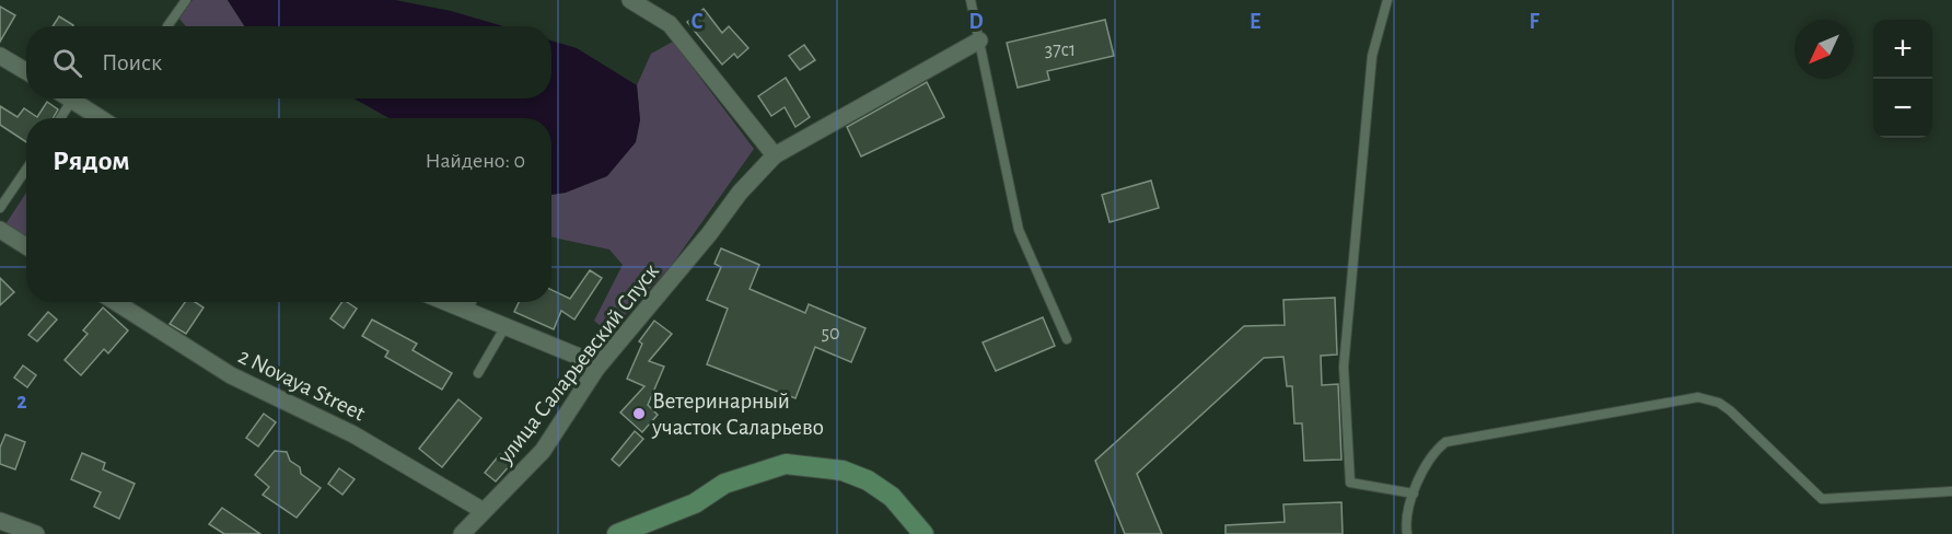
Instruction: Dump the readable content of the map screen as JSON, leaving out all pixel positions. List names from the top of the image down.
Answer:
{
  "streets": {
    "street": ["улица Саларьевский Спуск", "2 Novaya Street"]
  },
  "crossings": [
    ["улица Саларьевский Спуск", "2 Novaya Street"]
  ],
  "places": ["Ветеринарный участок Саларьево"],
  "house_numbers": ["37с1", "50"],
  "north": "bottom left",
  "page": {
    "map_buttons": ["+", "−"],
    "search": "Поиск",
    "heading": ["Рядом", "Найдено: 0"]
  },
  "grid": {
    "columns": [
      "C",
      "D",
      "E",
      "F"
    ],
    "rows": ["2"]
  }
}
